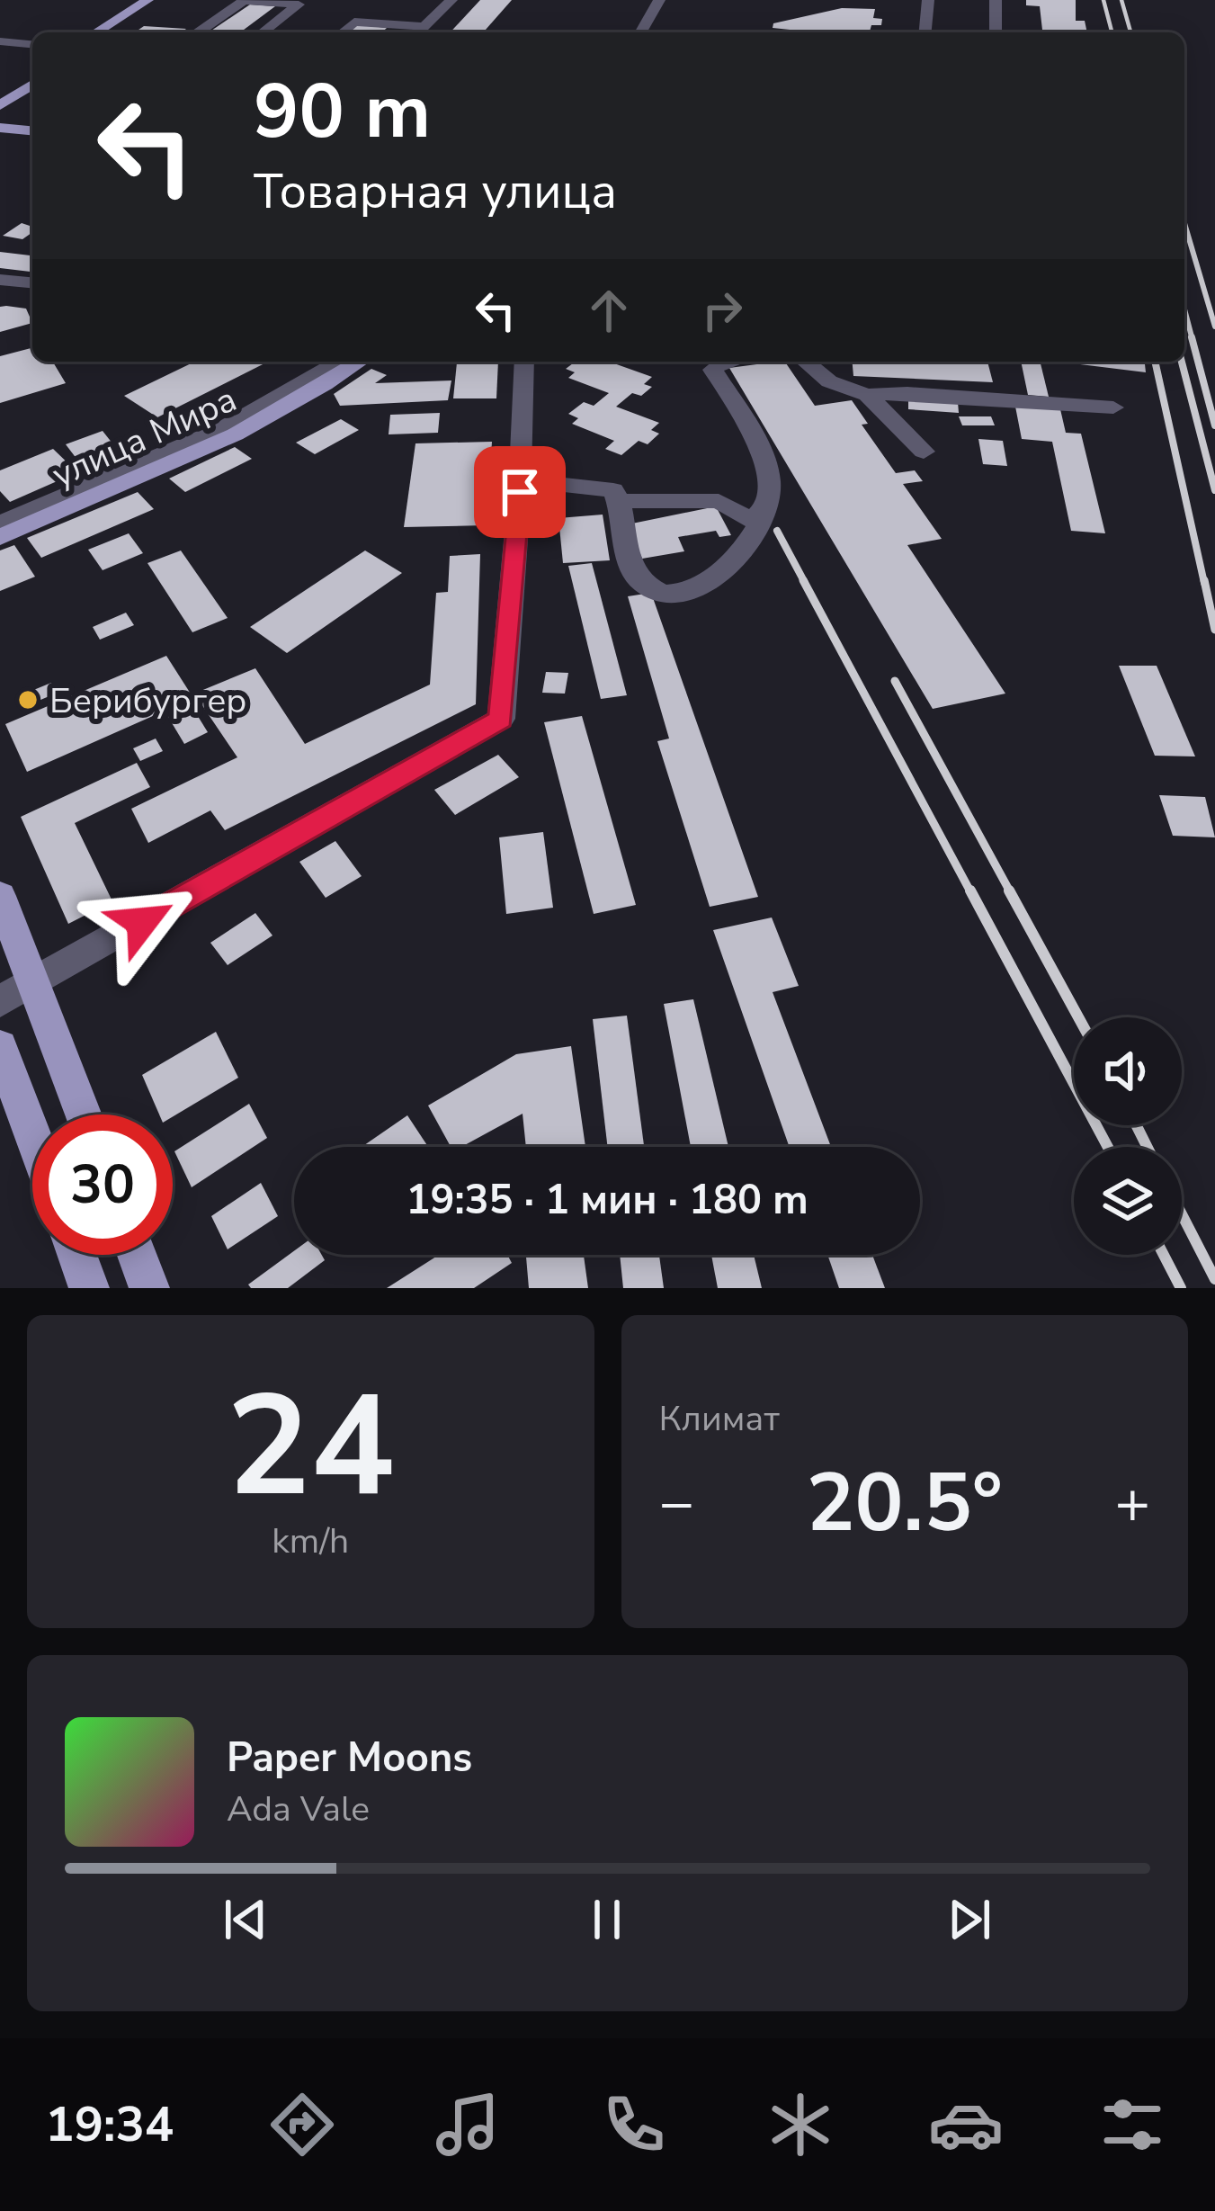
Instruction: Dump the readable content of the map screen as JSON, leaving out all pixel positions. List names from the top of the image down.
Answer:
{
  "streets": {
    "main road": ["улица Мира"]
  },
  "places": ["Берибургер"],
  "page": {
    "turn": ["90 m", "Товарная улица"],
    "limit": "30",
    "trip": "19:35 · 1 мин · 180 m",
    "tile": [
      ["24", "km/h"],
      "Климат"
    ],
    "heat": ["−", "20.5°", "+"],
    "song": ["Paper Moons", "Ada Vale"],
    "tabs": "19:34"
  }
}
